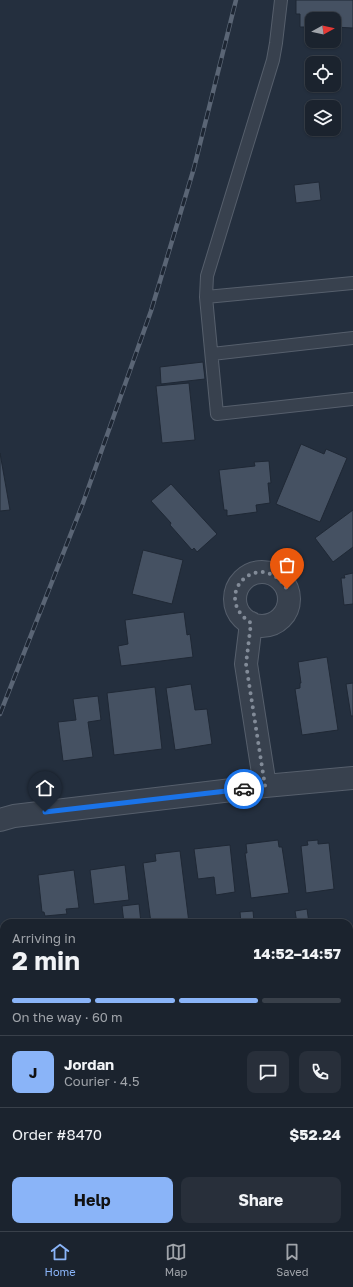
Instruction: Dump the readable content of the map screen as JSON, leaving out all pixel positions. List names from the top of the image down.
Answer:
{
  "north": "right",
  "page": {
    "heading": ["2 min", "Arriving in", "14:52–14:57"],
    "panel": [
      "Jordan",
      "Courier · 4.5",
      "Order #8470",
      "$52.24"
    ],
    "bar": "On the way · 60 m",
    "round": "J",
    "buttons": ["Help", "Share"],
    "tabs": ["Home", "Map", "Saved"]
  }
}
